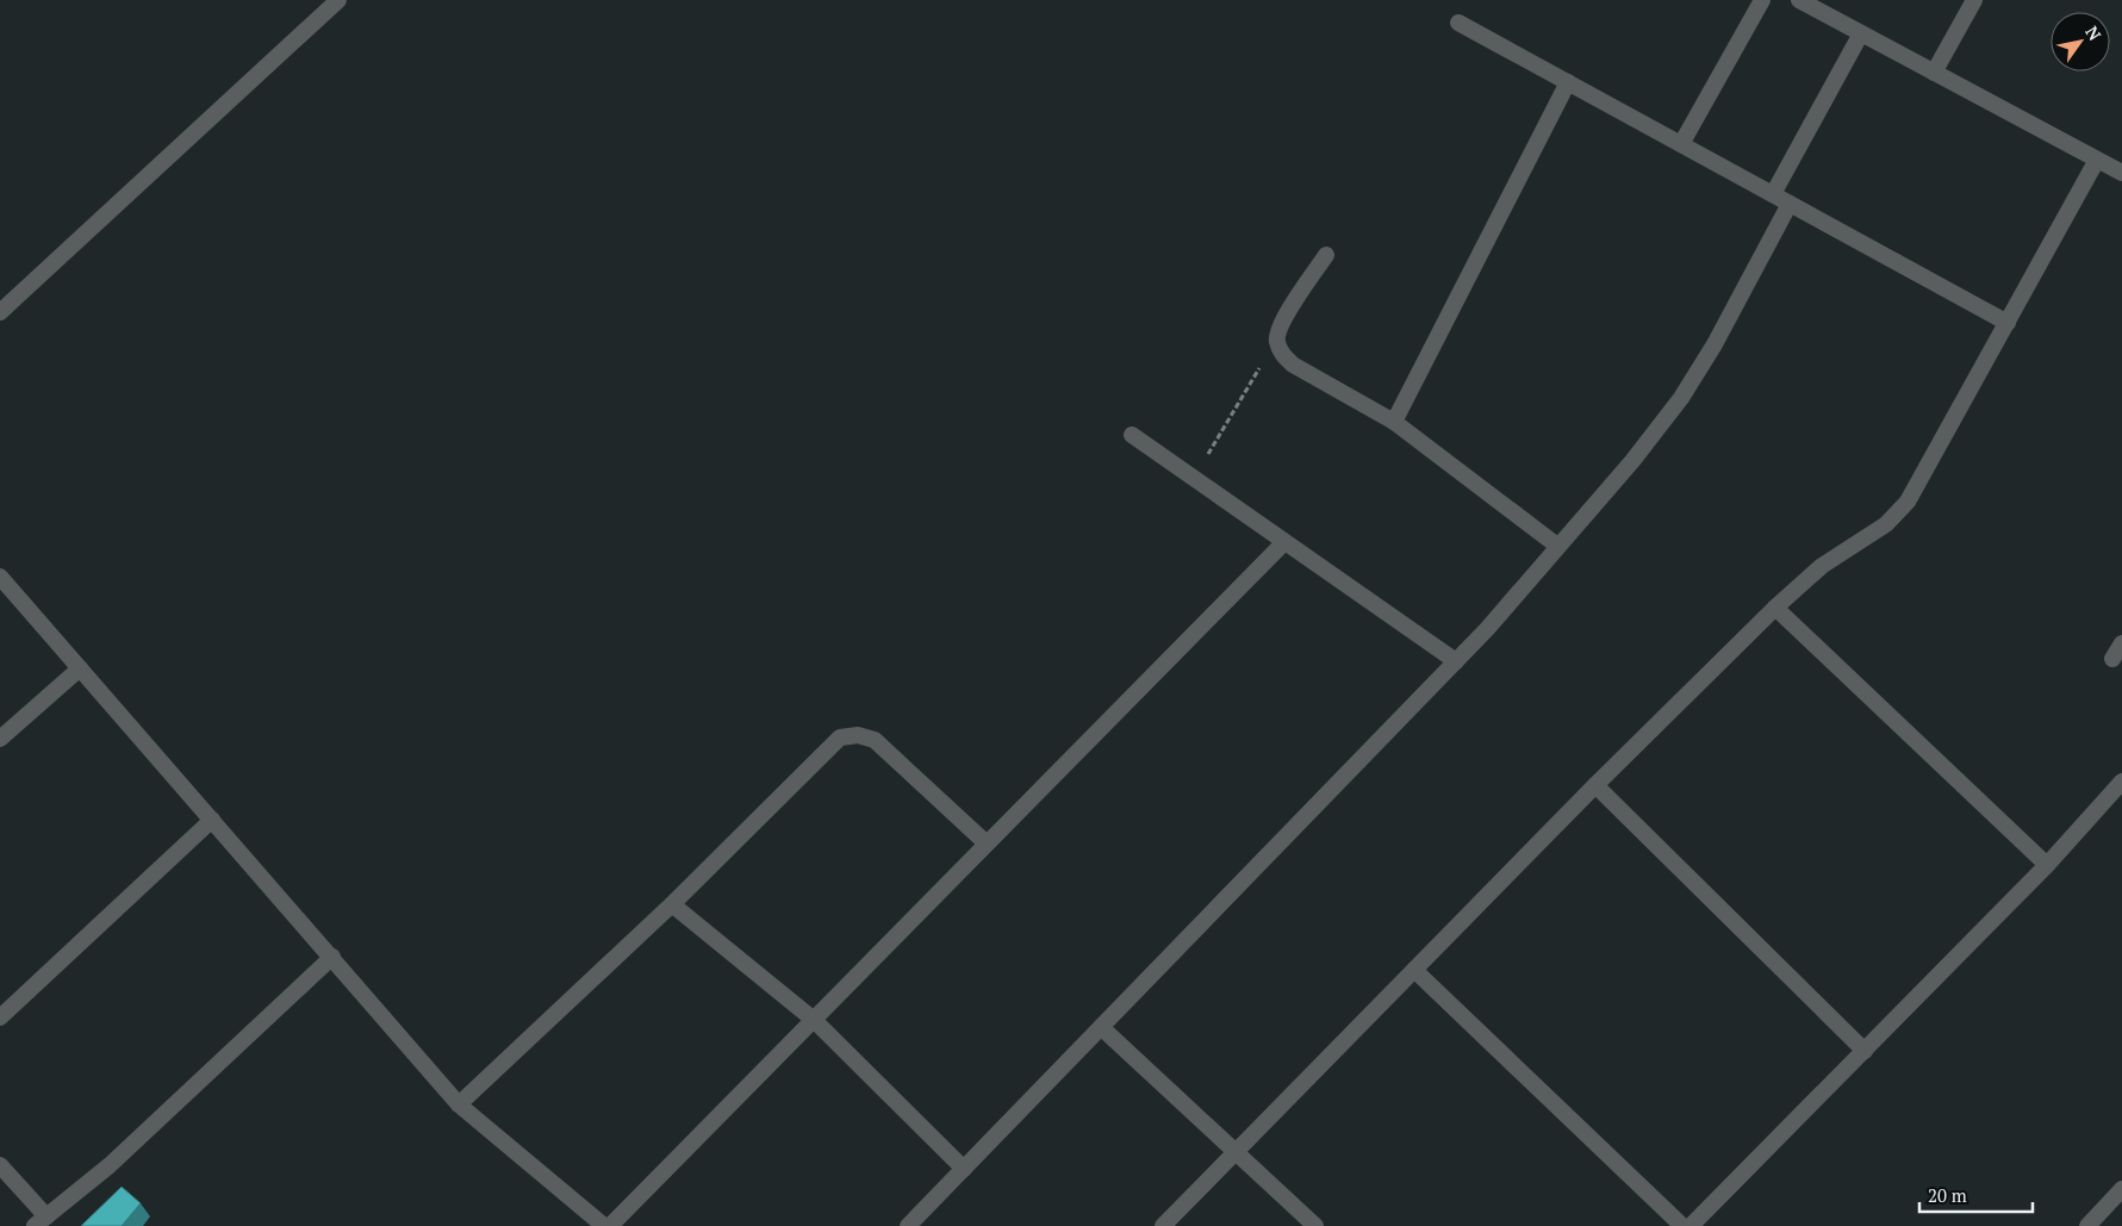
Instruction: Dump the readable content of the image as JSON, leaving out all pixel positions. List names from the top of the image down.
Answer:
{
  "scale_bar": "20 m",
  "north": "top right"
}
